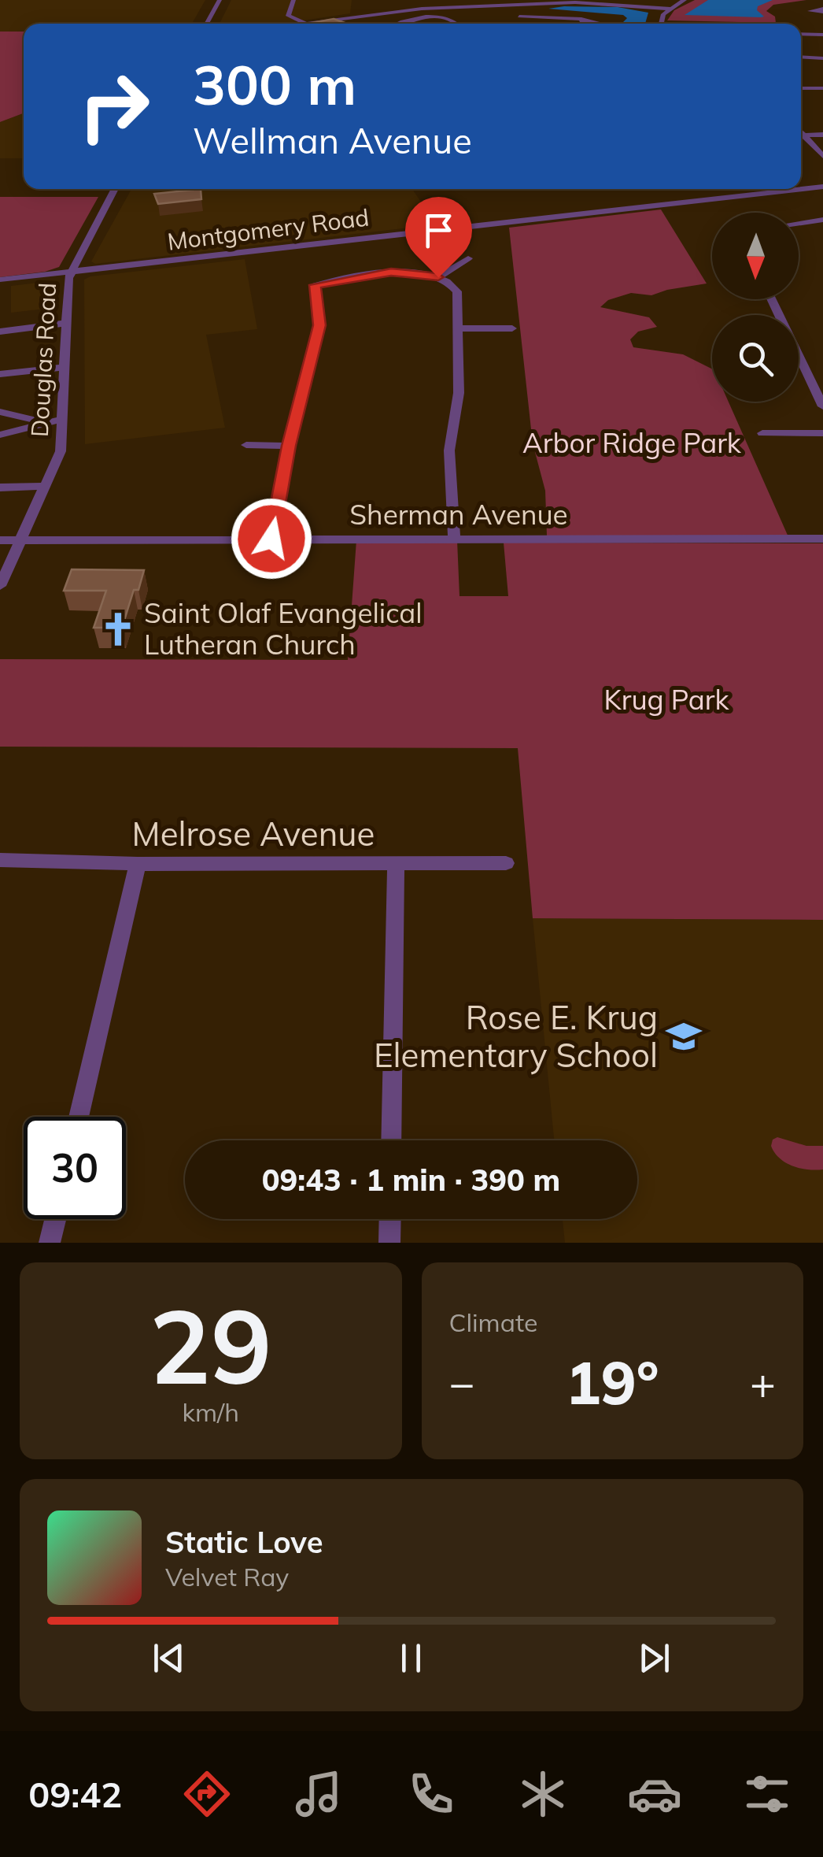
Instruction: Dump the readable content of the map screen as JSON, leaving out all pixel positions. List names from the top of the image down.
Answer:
{
  "streets": {
    "street": [
      "Montgomery Road",
      "Douglas Road",
      "Sherman Avenue",
      "Melrose Avenue"
    ]
  },
  "crossings": [
    ["Montgomery Road", "Douglas Road"],
    ["Douglas Road", "Sherman Avenue"]
  ],
  "parks": ["Arbor Ridge Park", "Krug Park"],
  "places": {
    "church": ["Saint Olaf Evangelical Lutheran Church"],
    "school or university": ["Rose E. Krug Elementary School"]
  },
  "north": "bottom",
  "page": {
    "turn": ["300 m", "Wellman Avenue"],
    "limit": "30",
    "trip": "09:43 · 1 min · 390 m",
    "tile": [
      ["29", "km/h"],
      "Climate"
    ],
    "heat": ["−", "19°", "+"],
    "song": ["Static Love", "Velvet Ray"],
    "tabs": "09:42"
  }
}
